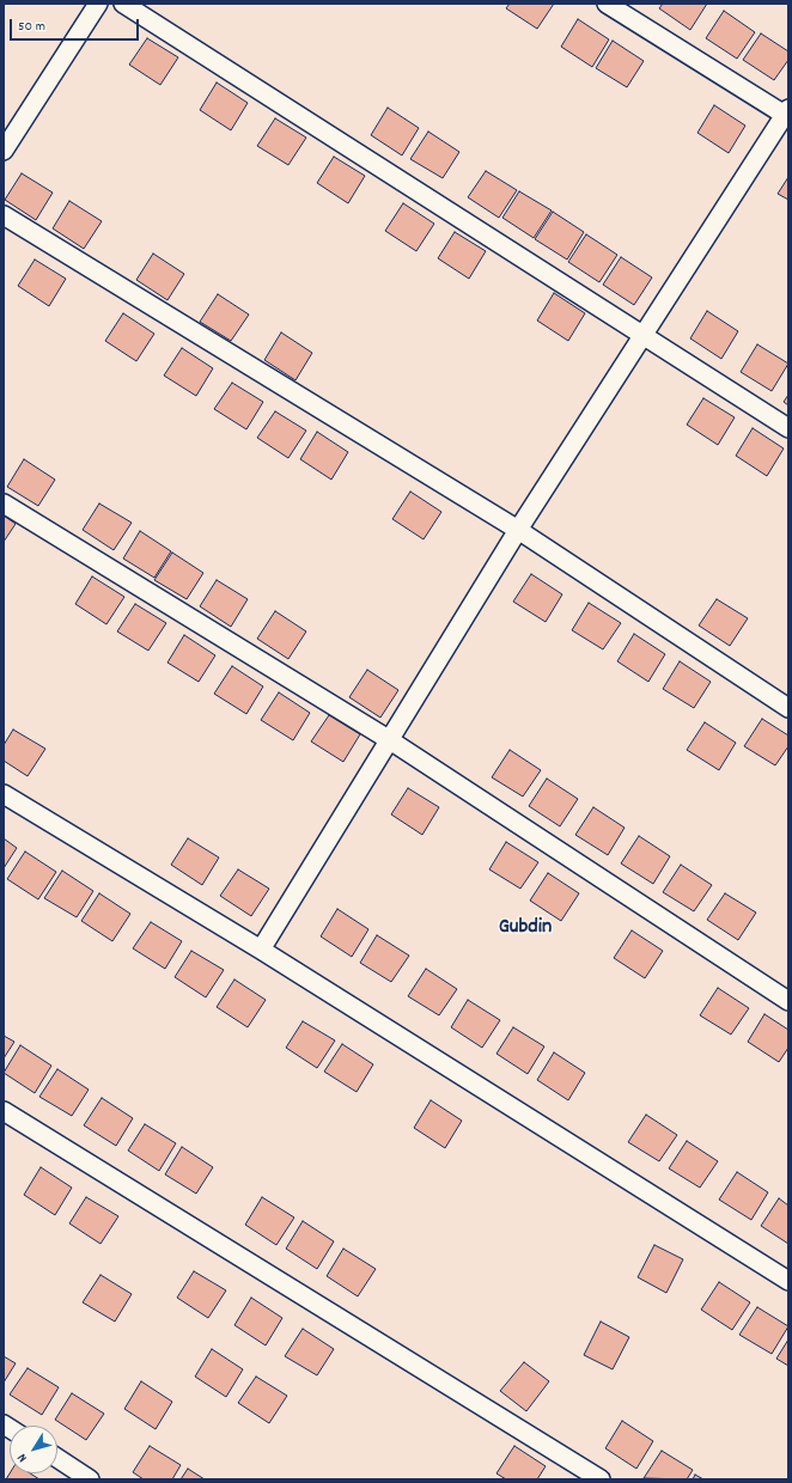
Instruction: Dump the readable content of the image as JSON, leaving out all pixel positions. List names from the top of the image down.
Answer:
{
  "districts": ["Gubdin"],
  "scale_bar": "50 m",
  "north": "bottom left"
}
